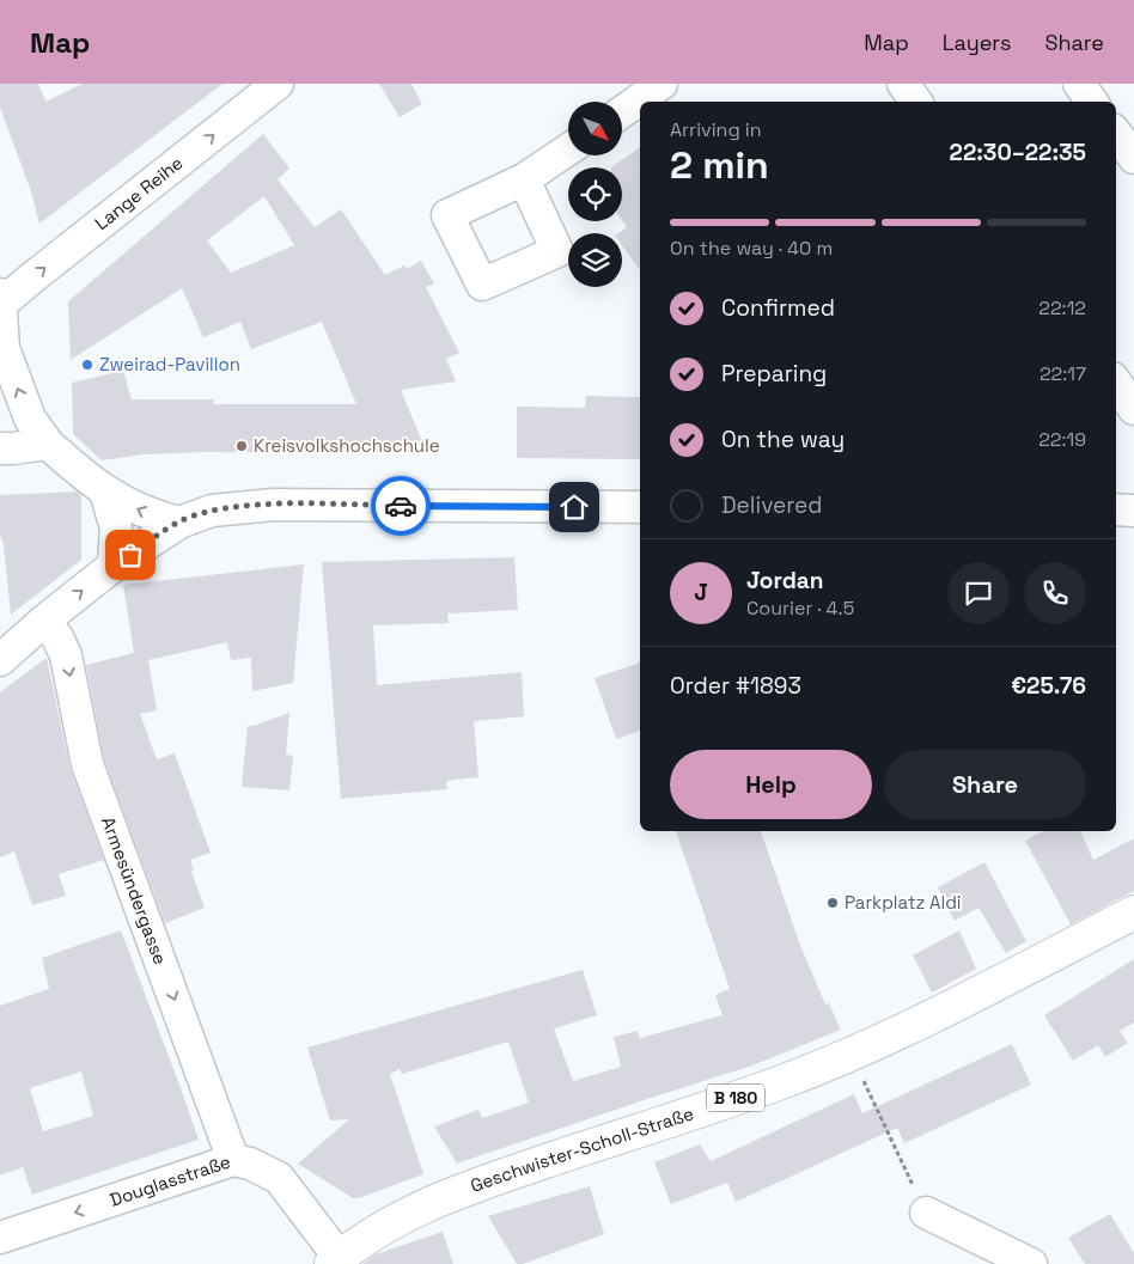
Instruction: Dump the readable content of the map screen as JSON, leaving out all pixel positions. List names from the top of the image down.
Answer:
{
  "streets": {
    "main road": ["B 180", "Geschwister-Scholl-Straße"],
    "street": ["Lange Reihe", "Armesündergasse", "Douglasstraße"]
  },
  "crossings": [
    ["Armesündergasse", "Douglasstraße"],
    ["Geschwister-Scholl-Straße", "Douglasstraße"]
  ],
  "one_way": ["Lange Reihe", "Armesündergasse", "Douglasstraße"],
  "places": ["Zweirad-Pavillon", "Kreisvolkshochschule", "Parkplatz Aldi"],
  "north": "bottom right",
  "page": {
    "header": "Map",
    "nav": ["Map", "Layers", "Share"],
    "heading": ["2 min", "Arriving in", "22:30–22:35"],
    "panel": [
      "Jordan",
      "Courier · 4.5",
      "Order #1893",
      "€25.76"
    ],
    "bar": "On the way · 40 m",
    "list": [
      ["Confirmed", "22:12"],
      ["Preparing", "22:17"],
      ["On the way", "22:19"],
      "Delivered"
    ],
    "round": "J",
    "buttons": ["Help", "Share"]
  }
}
